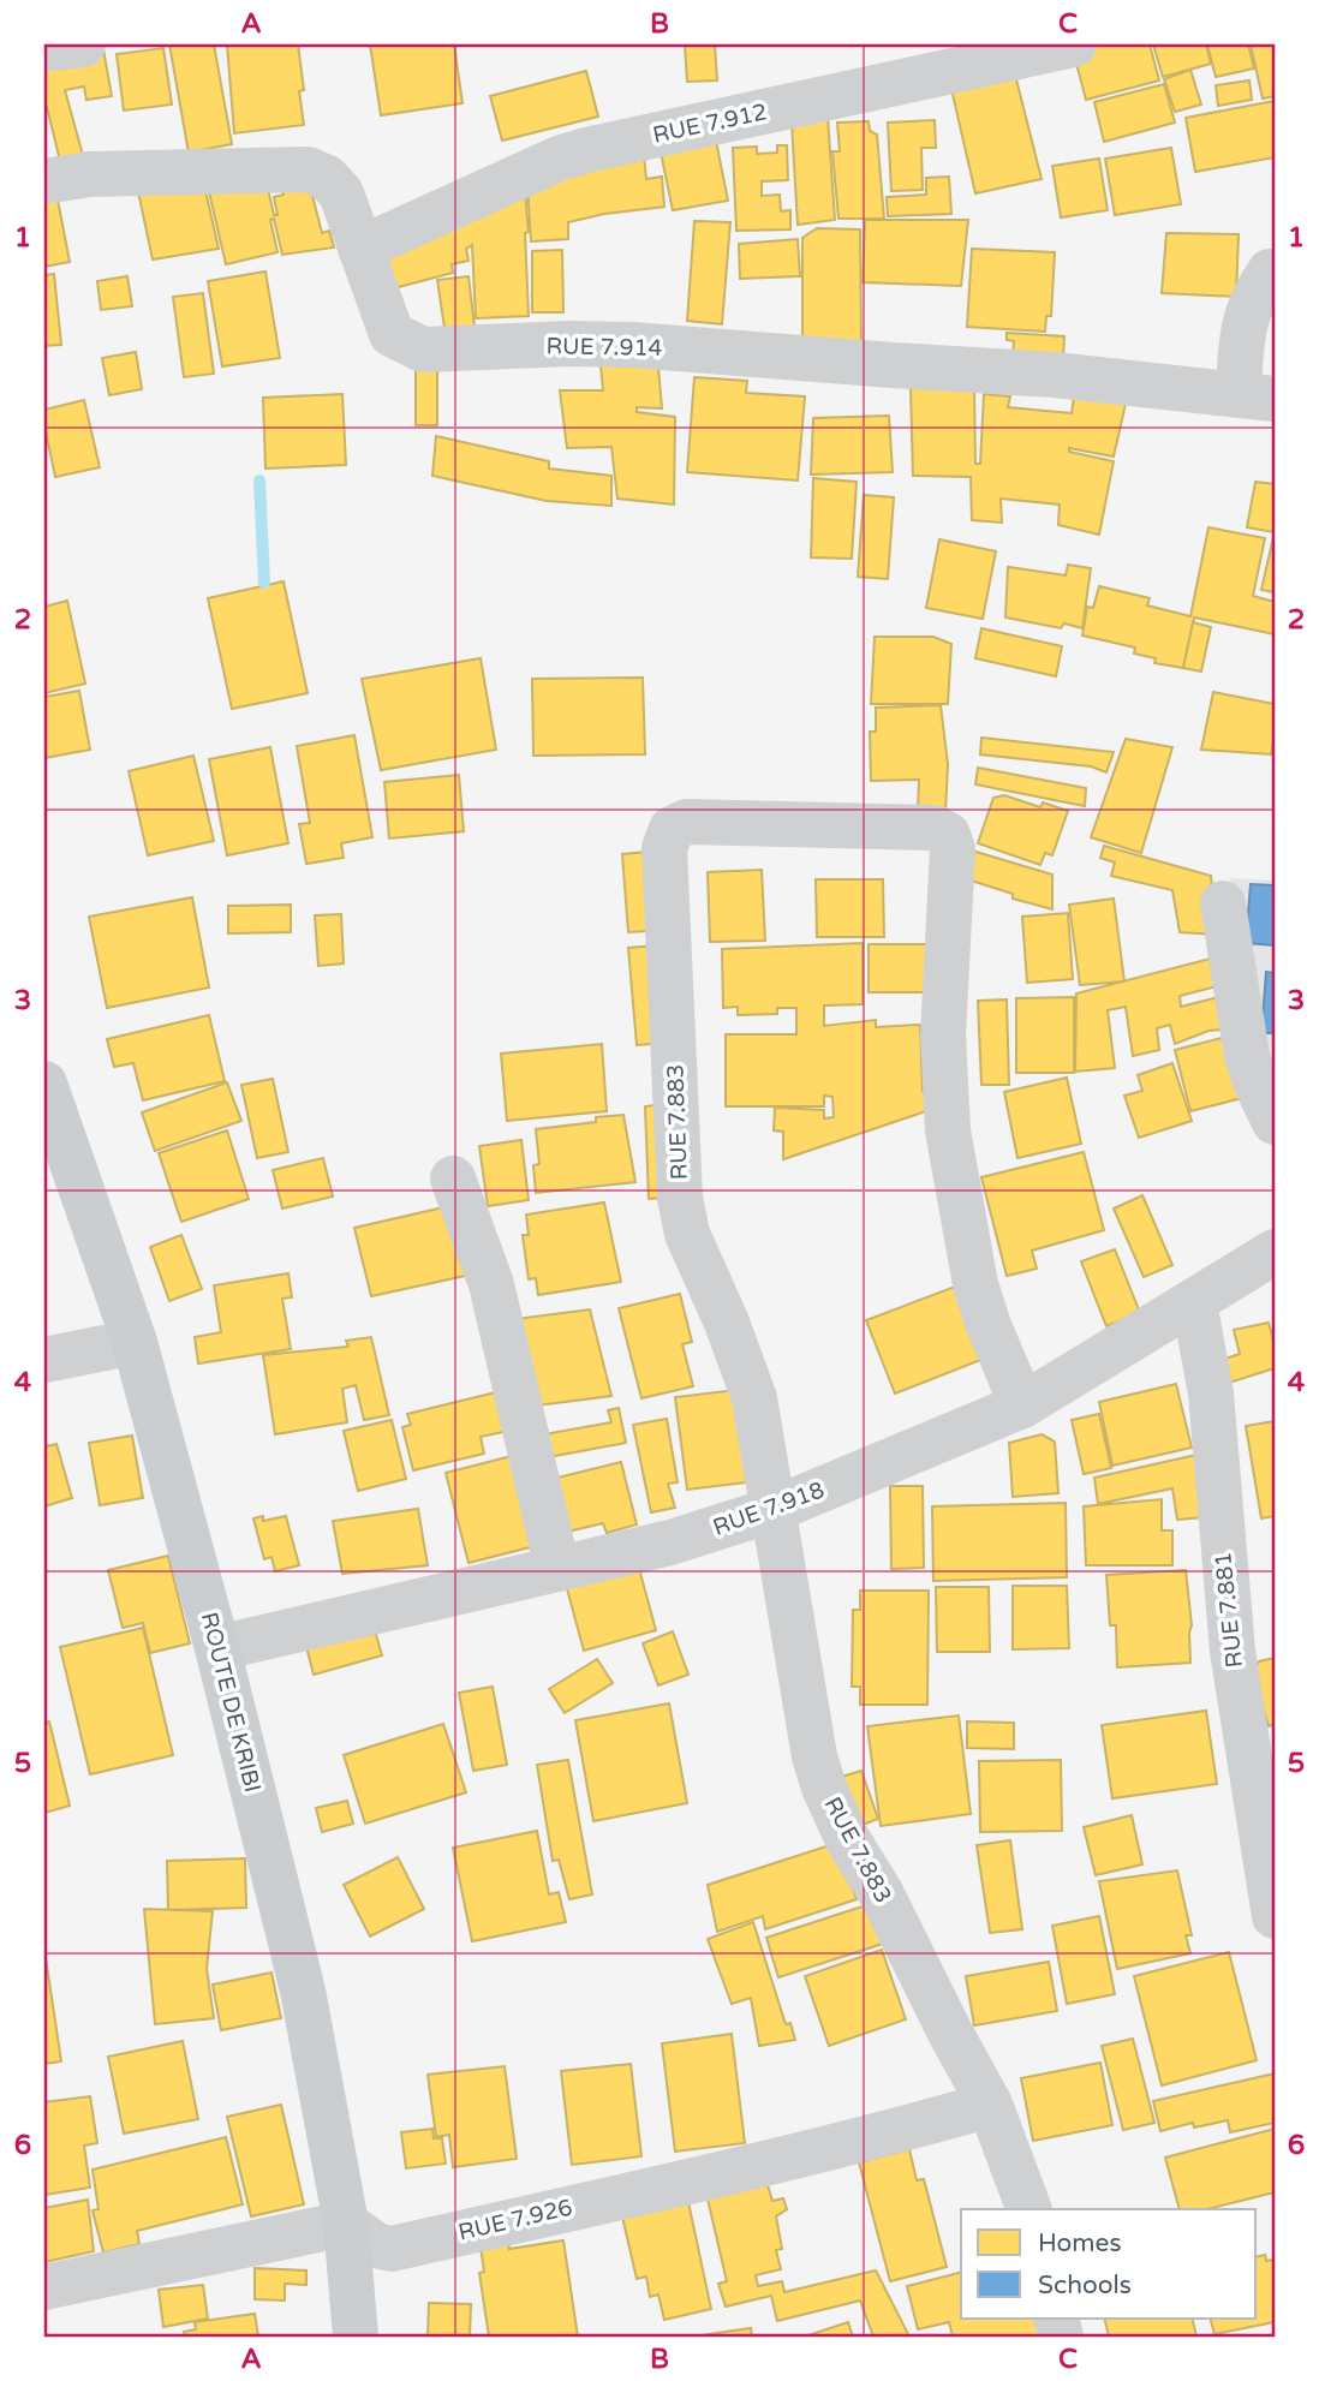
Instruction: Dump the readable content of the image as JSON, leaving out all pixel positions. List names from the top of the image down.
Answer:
{
  "streets": {
    "main road": ["ROUTE DE KRIBI"],
    "street": [
      "RUE 7.912",
      "RUE 7.914",
      "RUE 7.883",
      "RUE 7.918",
      "RUE 7.881",
      "RUE 7.926"
    ]
  },
  "crossings": [
    ["RUE 7.912", "RUE 7.914"],
    ["RUE 7.883", "RUE 7.918"],
    ["RUE 7.883", "RUE 7.926"],
    ["RUE 7.918", "RUE 7.881"],
    ["RUE 7.918", "ROUTE DE KRIBI"],
    ["ROUTE DE KRIBI", "RUE 7.926"]
  ],
  "legend": ["Homes", "Schools"],
  "grid": {
    "columns": ["A", "B", "C"],
    "rows": [
      "1",
      "2",
      "3",
      "4",
      "5",
      "6"
    ]
  }
}
